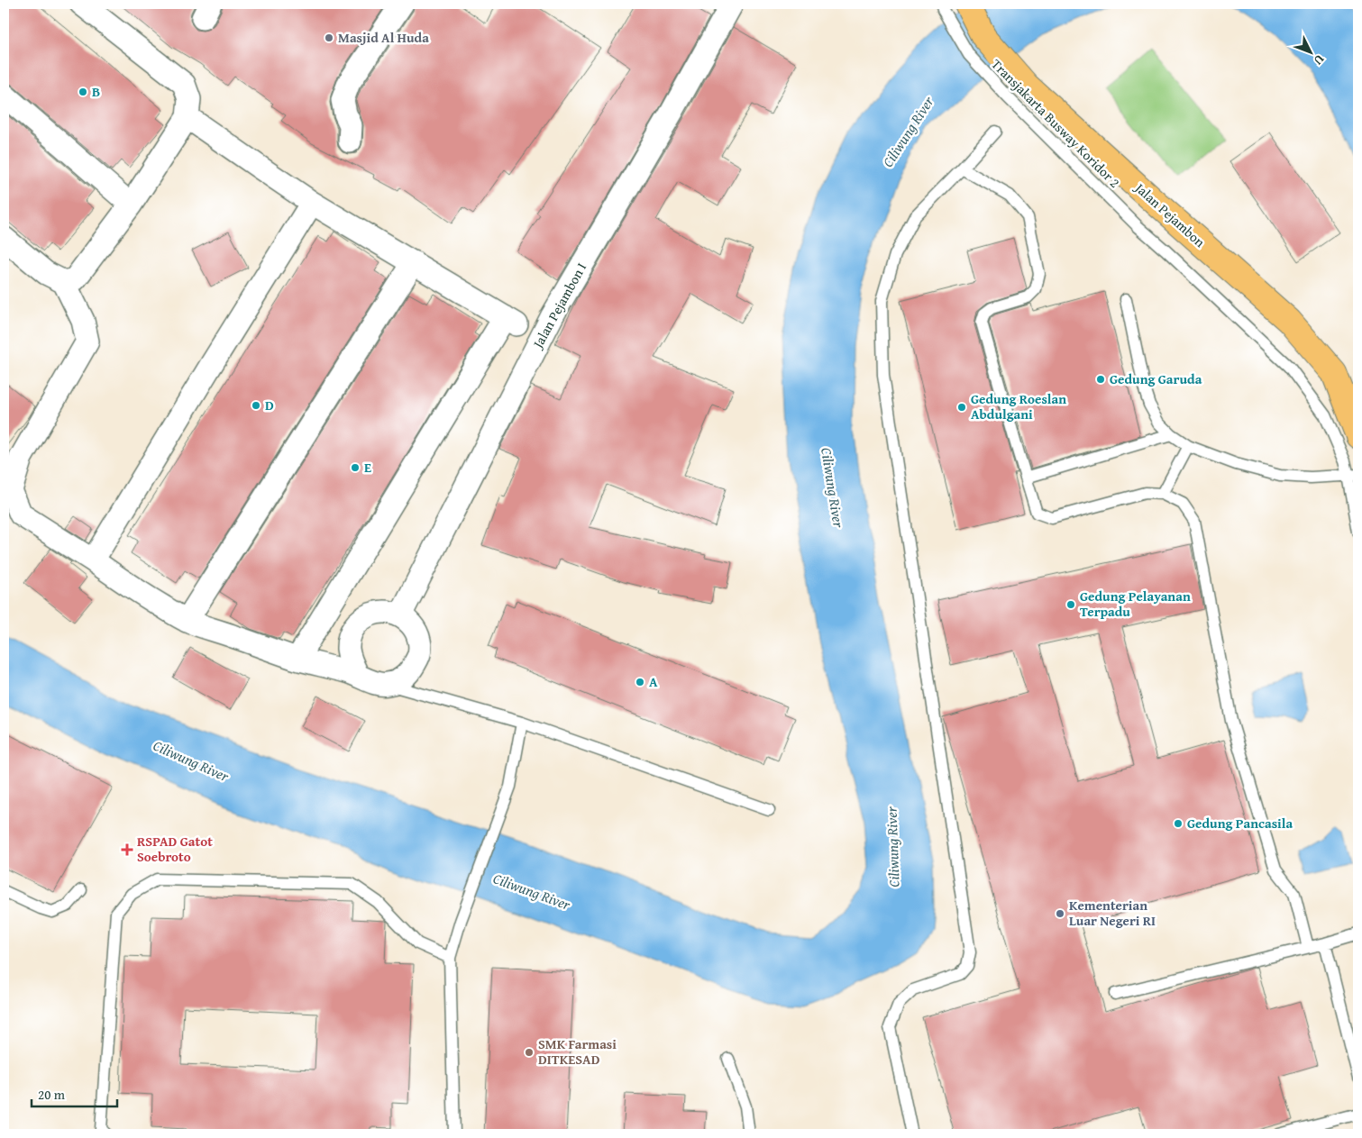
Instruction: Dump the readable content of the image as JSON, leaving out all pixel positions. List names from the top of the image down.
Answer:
{
  "streets": {
    "main road": ["Jalan Pejambon"],
    "street": ["Jalan Pejambon I"],
    "lane": ["Transjakarta Busway Koridor 2"]
  },
  "crossings": [
    ["Transjakarta Busway Koridor 2", "Jalan Pejambon"]
  ],
  "water": ["Ciliwung River"],
  "places": {
    "other": [
      "Masjid Al Huda",
      "B",
      "Gedung Garuda",
      "D",
      "Gedung Roeslan Abdulgani",
      "E",
      "Gedung Pelayanan Terpadu",
      "A",
      "Gedung Pancasila",
      "Kementerian Luar Negeri RI",
      "SMK Farmasi DITKESAD"
    ],
    "health": ["RSPAD Gatot Soebroto"]
  },
  "scale_bar": "20 m",
  "north": "bottom right"
}
